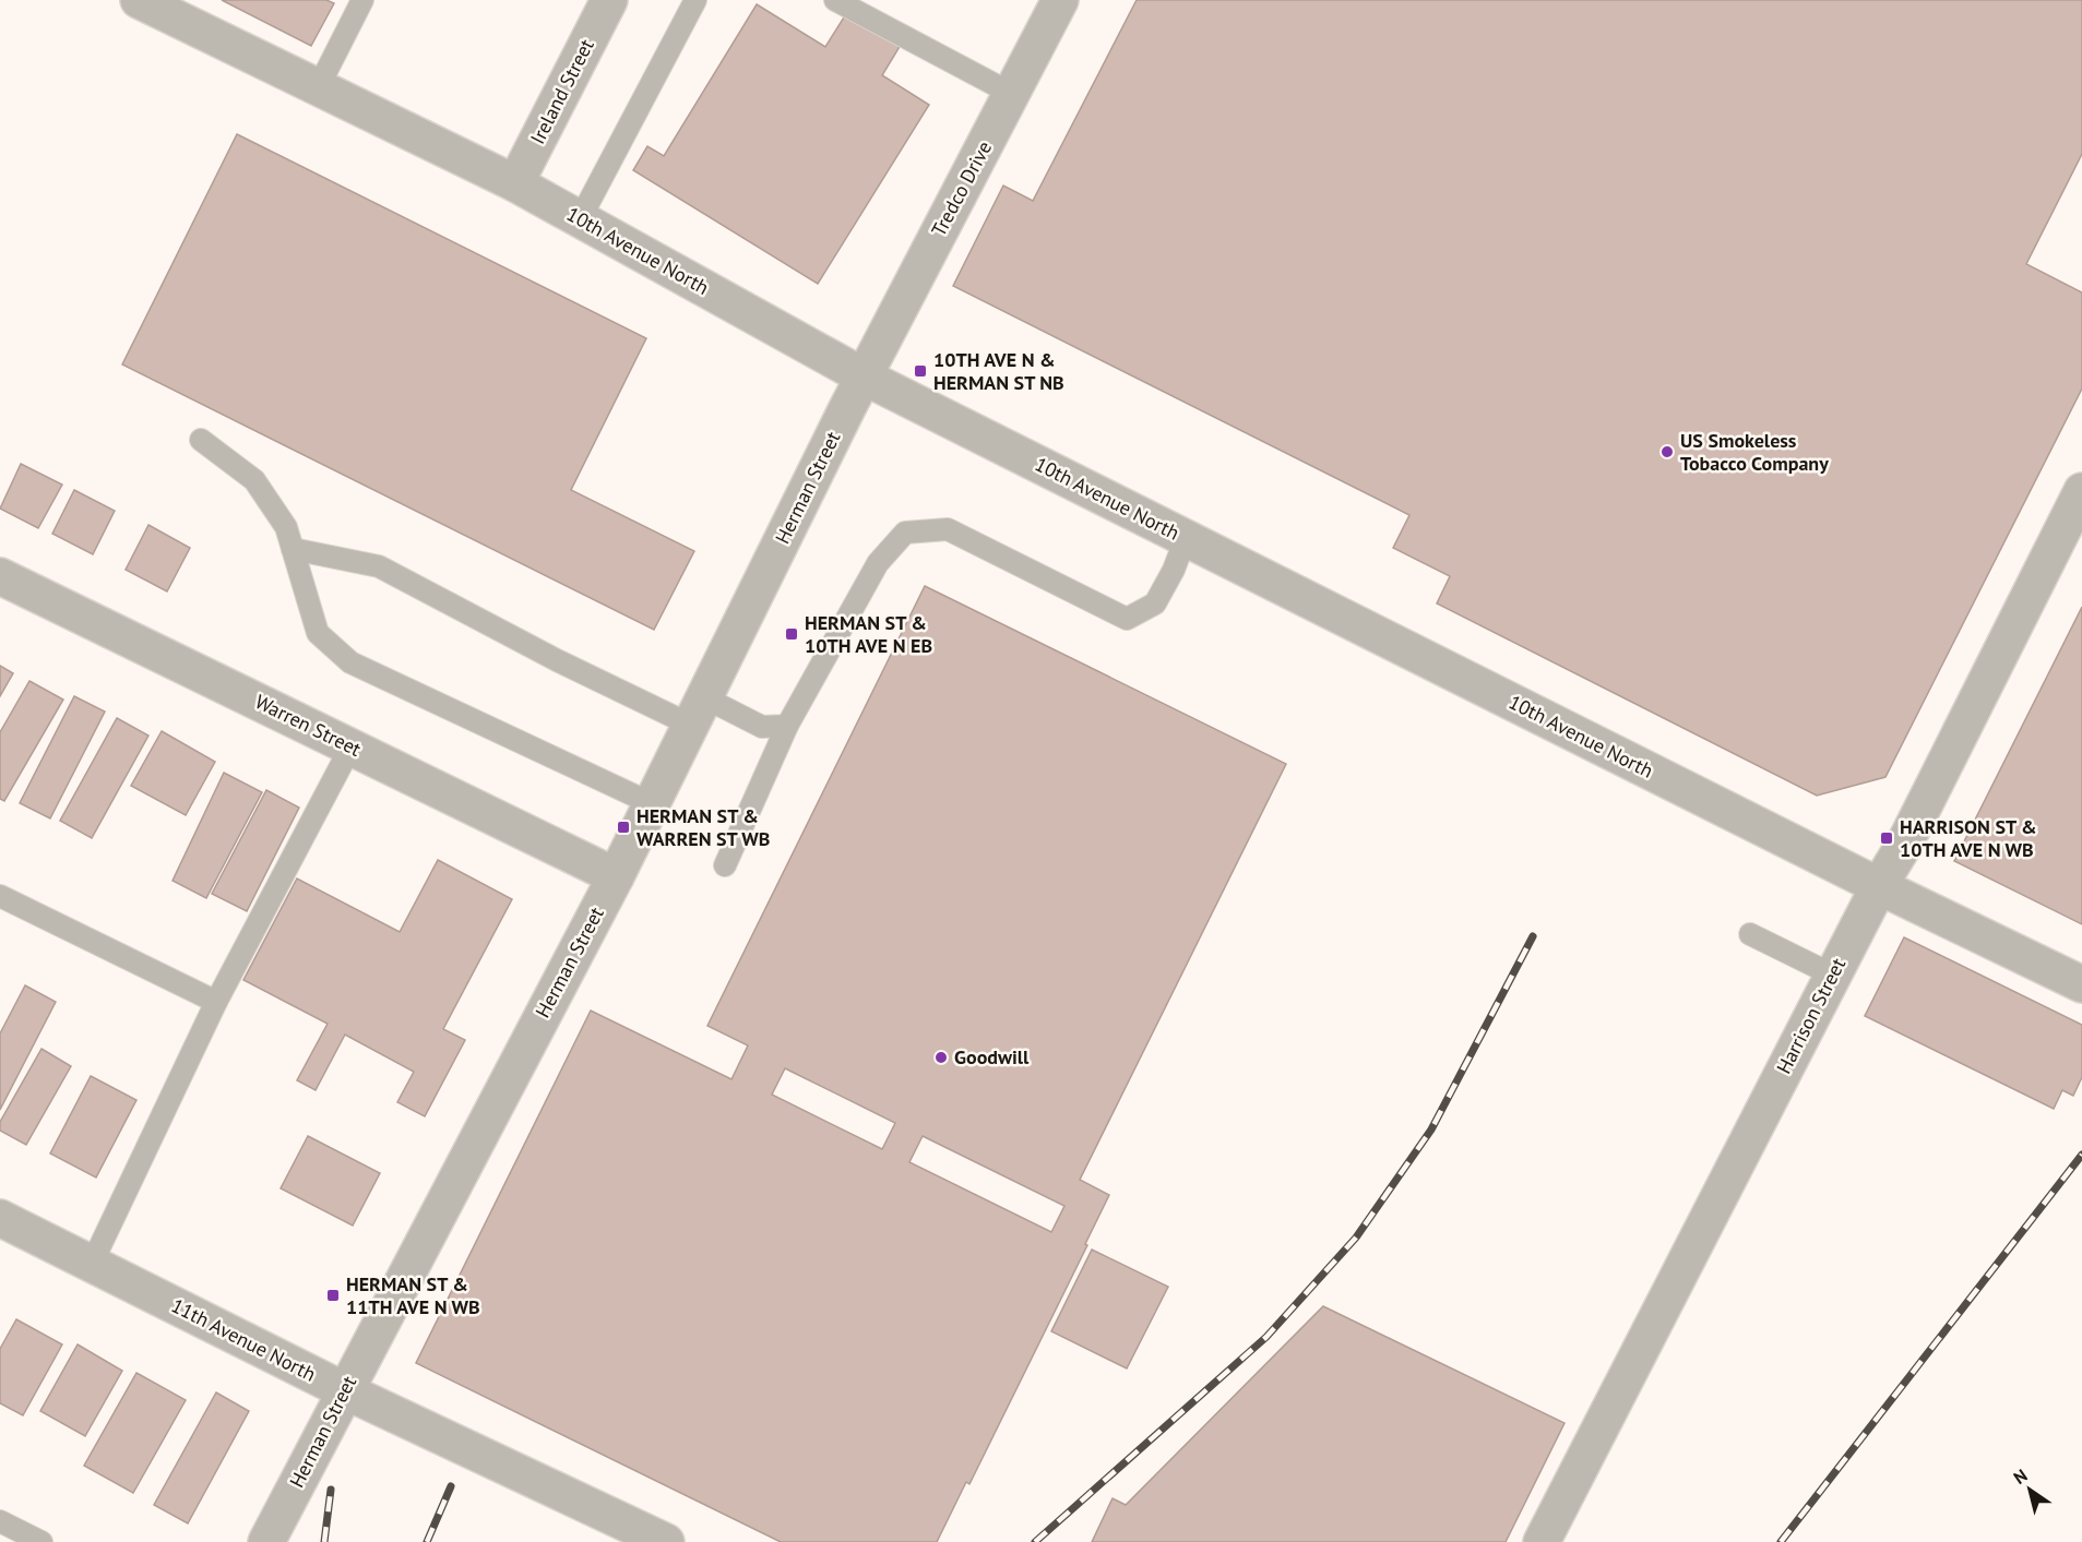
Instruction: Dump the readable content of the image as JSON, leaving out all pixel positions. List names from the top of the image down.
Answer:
{
  "streets": {
    "street": [
      "Ireland Street",
      "Tredco Drive",
      "10th Avenue North",
      "Herman Street",
      "Warren Street",
      "Harrison Street",
      "11th Avenue North"
    ]
  },
  "crossings": [
    ["Ireland Street", "10th Avenue North"],
    ["Tredco Drive", "10th Avenue North"],
    ["Tredco Drive", "Herman Street"],
    ["10th Avenue North", "Herman Street"],
    ["10th Avenue North", "Harrison Street"],
    ["Herman Street", "Warren Street"],
    ["Herman Street", "11th Avenue North"]
  ],
  "places": {
    "transit": [
      "10TH AVE N & HERMAN ST NB",
      "HERMAN ST & 10TH AVE N EB",
      "HERMAN ST & WARREN ST WB",
      "HARRISON ST & 10TH AVE N WB",
      "HERMAN ST & 11TH AVE N WB"
    ],
    "other": ["US Smokeless Tobacco Company", "Goodwill"]
  },
  "north": "top left"
}
